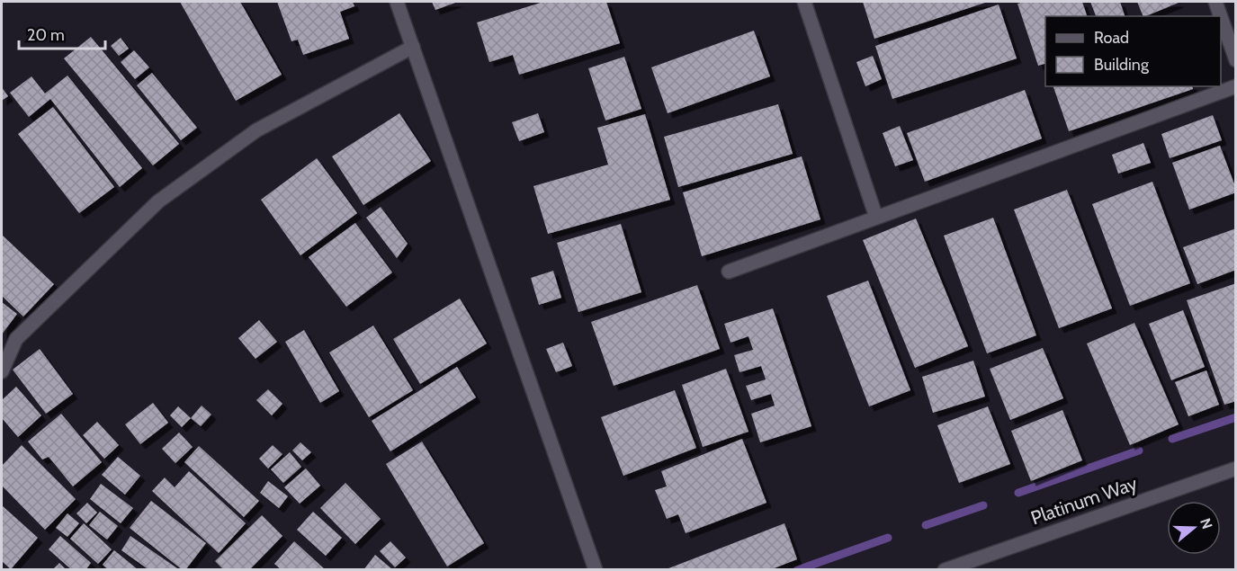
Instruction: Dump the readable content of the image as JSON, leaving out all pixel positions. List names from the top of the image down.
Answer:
{
  "streets": {
    "street": ["Platinum Way"]
  },
  "legend": ["Road", "Building"],
  "scale_bar": "20 m",
  "north": "right"
}
